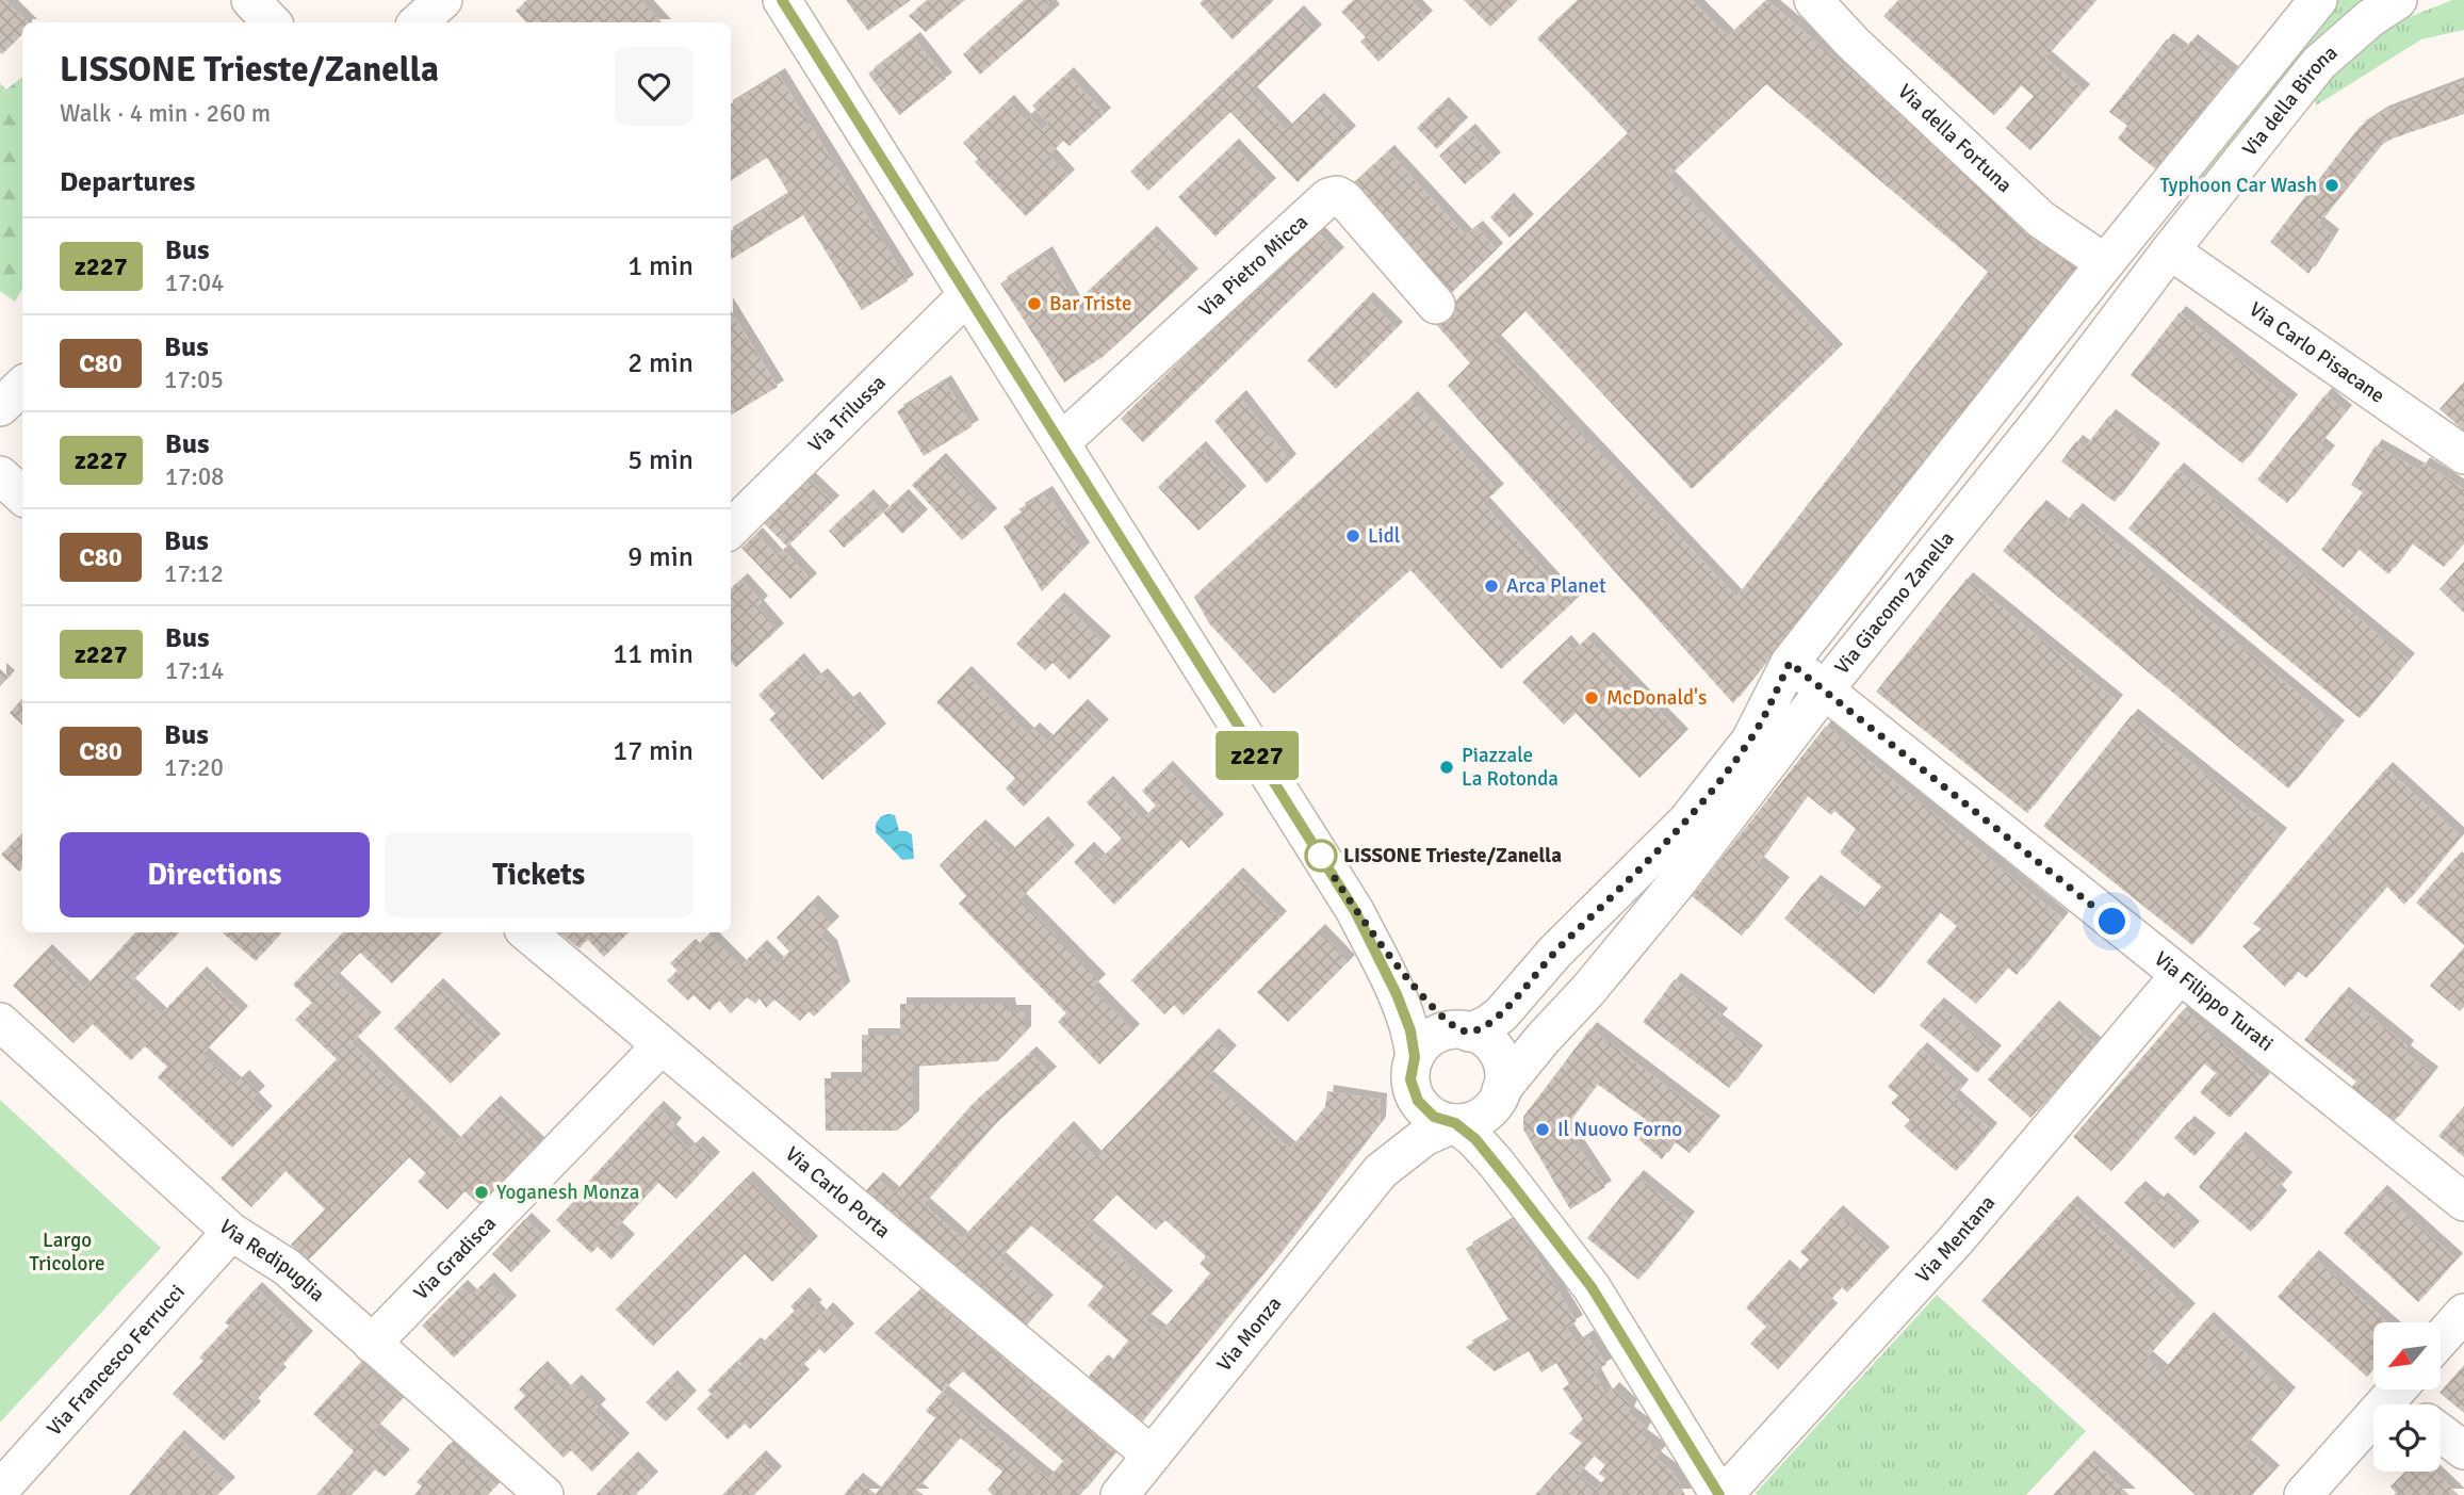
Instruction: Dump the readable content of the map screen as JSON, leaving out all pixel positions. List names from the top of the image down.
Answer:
{
  "streets": {
    "street": [
      "Via della Birona",
      "Via della Fortuna",
      "Via Pietro Micca",
      "Via Carlo Pisacane",
      "Via Trilussa",
      "Via Giacomo Zanella",
      "Via Filippo Turati",
      "Via Carlo Porta",
      "Via Mentana",
      "Via Gradisca",
      "Via Redipuglia",
      "Via Monza",
      "Via Francesco Ferrucci"
    ]
  },
  "crossings": [
    ["Via della Birona", "Via della Fortuna"],
    ["Via della Birona", "Via Carlo Pisacane"],
    ["Via della Birona", "Via Giacomo Zanella"],
    ["Via Carlo Pisacane", "Via Giacomo Zanella"],
    ["Via Giacomo Zanella", "Via Filippo Turati"],
    ["Via Giacomo Zanella", "Via Monza"],
    ["Via Filippo Turati", "Via Mentana"],
    ["Via Carlo Porta", "Via Gradisca"],
    ["Via Carlo Porta", "Via Monza"],
    ["Via Gradisca", "Via Redipuglia"],
    ["Via Redipuglia", "Via Francesco Ferrucci"]
  ],
  "parks": ["Largo Tricolore"],
  "places": [
    "Typhoon Car Wash",
    "Bar Triste",
    "Lidl",
    "Arca Planet",
    "McDonald's",
    "Piazzale La Rotonda",
    "LISSONE Trieste/Zanella",
    "Il Nuovo Forno",
    "Yoganesh Monza"
  ],
  "lines": ["bus line z227"],
  "north": "bottom left",
  "page": {
    "on_map": "z227",
    "heading": [
      ["LISSONE Trieste/Zanella", "Walk · 4 min · 260 m"],
      "Departures"
    ],
    "list": [
      {
        "mark": "z227",
        "name": "Bus",
        "note": "17:04",
        "value": "1 min"
      },
      {
        "mark": "C80",
        "name": "Bus",
        "note": "17:05",
        "value": "2 min"
      },
      {
        "mark": "z227",
        "name": "Bus",
        "note": "17:08",
        "value": "5 min"
      },
      {
        "mark": "C80",
        "name": "Bus",
        "note": "17:12",
        "value": "9 min"
      },
      {
        "mark": "z227",
        "name": "Bus",
        "note": "17:14",
        "value": "11 min"
      },
      {
        "mark": "C80",
        "name": "Bus",
        "note": "17:20",
        "value": "17 min"
      }
    ],
    "buttons": ["Directions", "Tickets"]
  }
}
